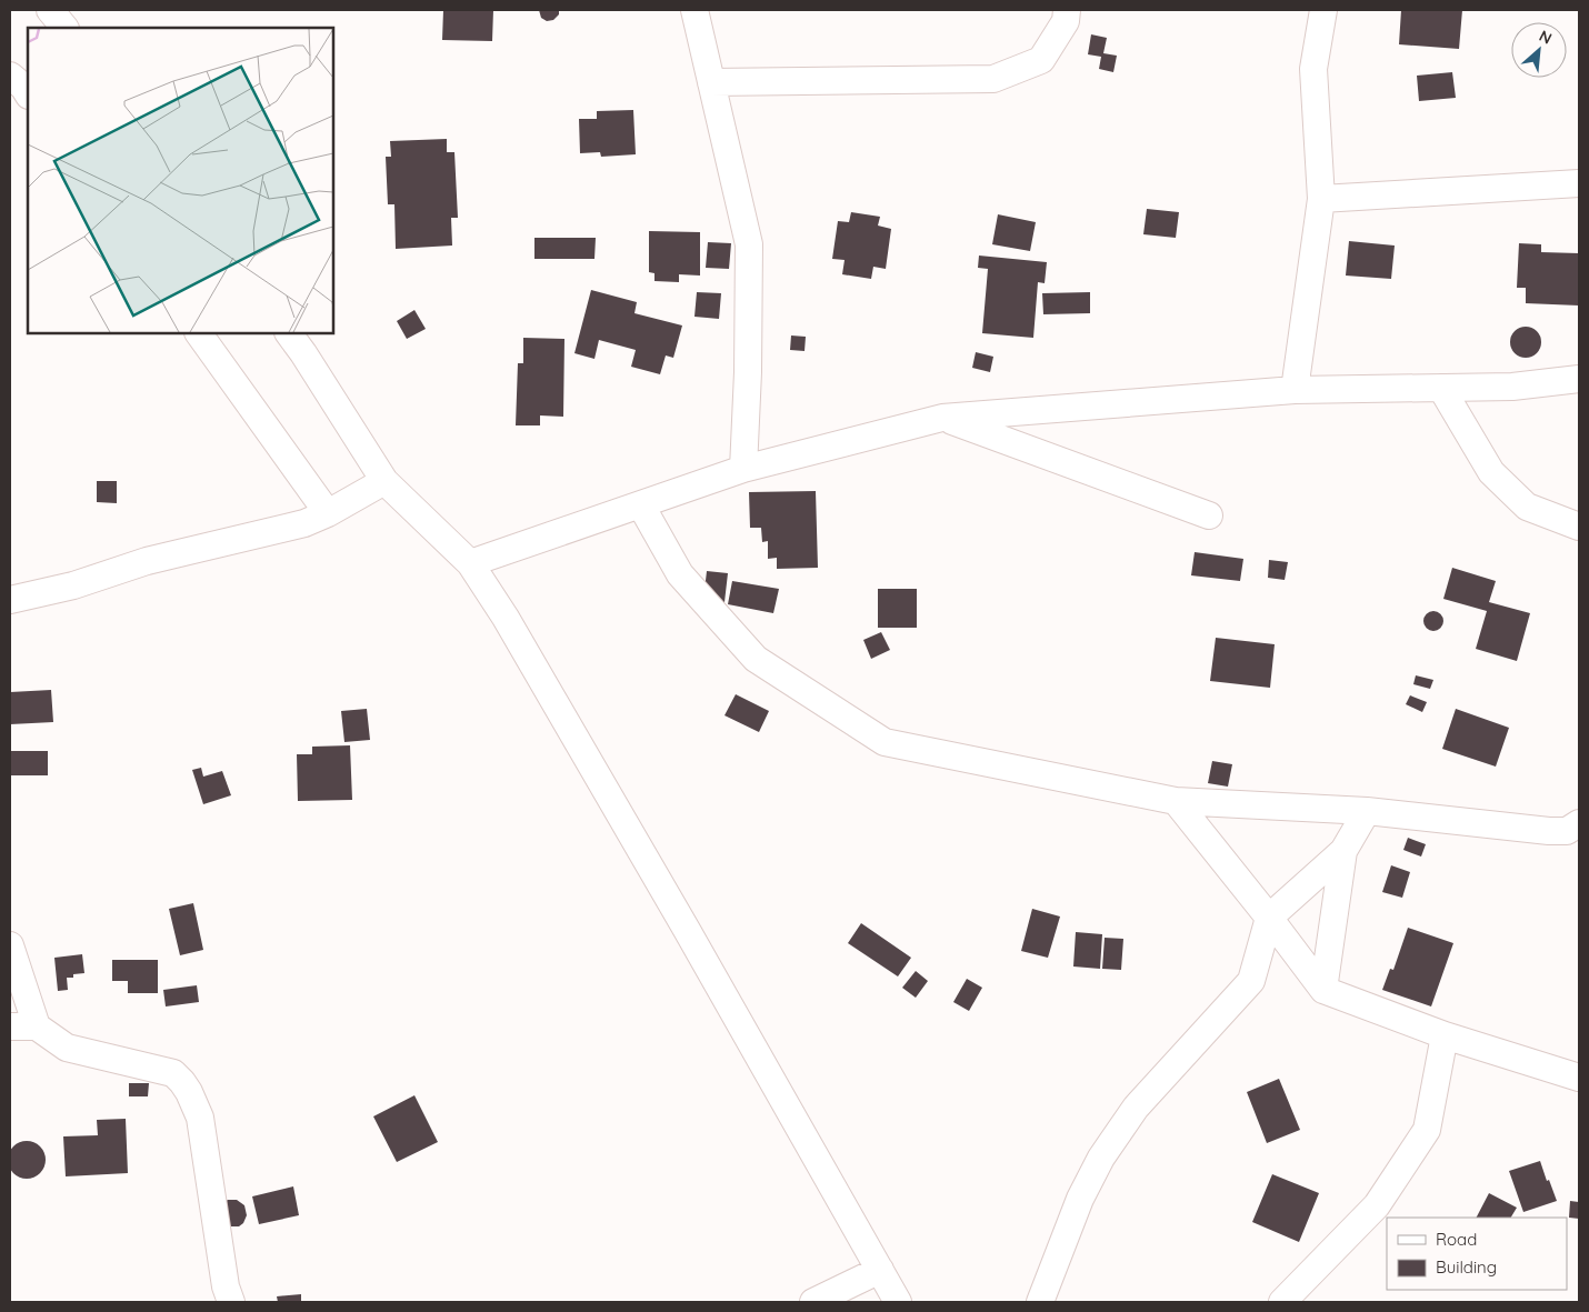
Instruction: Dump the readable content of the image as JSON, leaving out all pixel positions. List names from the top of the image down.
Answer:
{
  "legend": ["Road", "Building"],
  "north": "top right"
}
